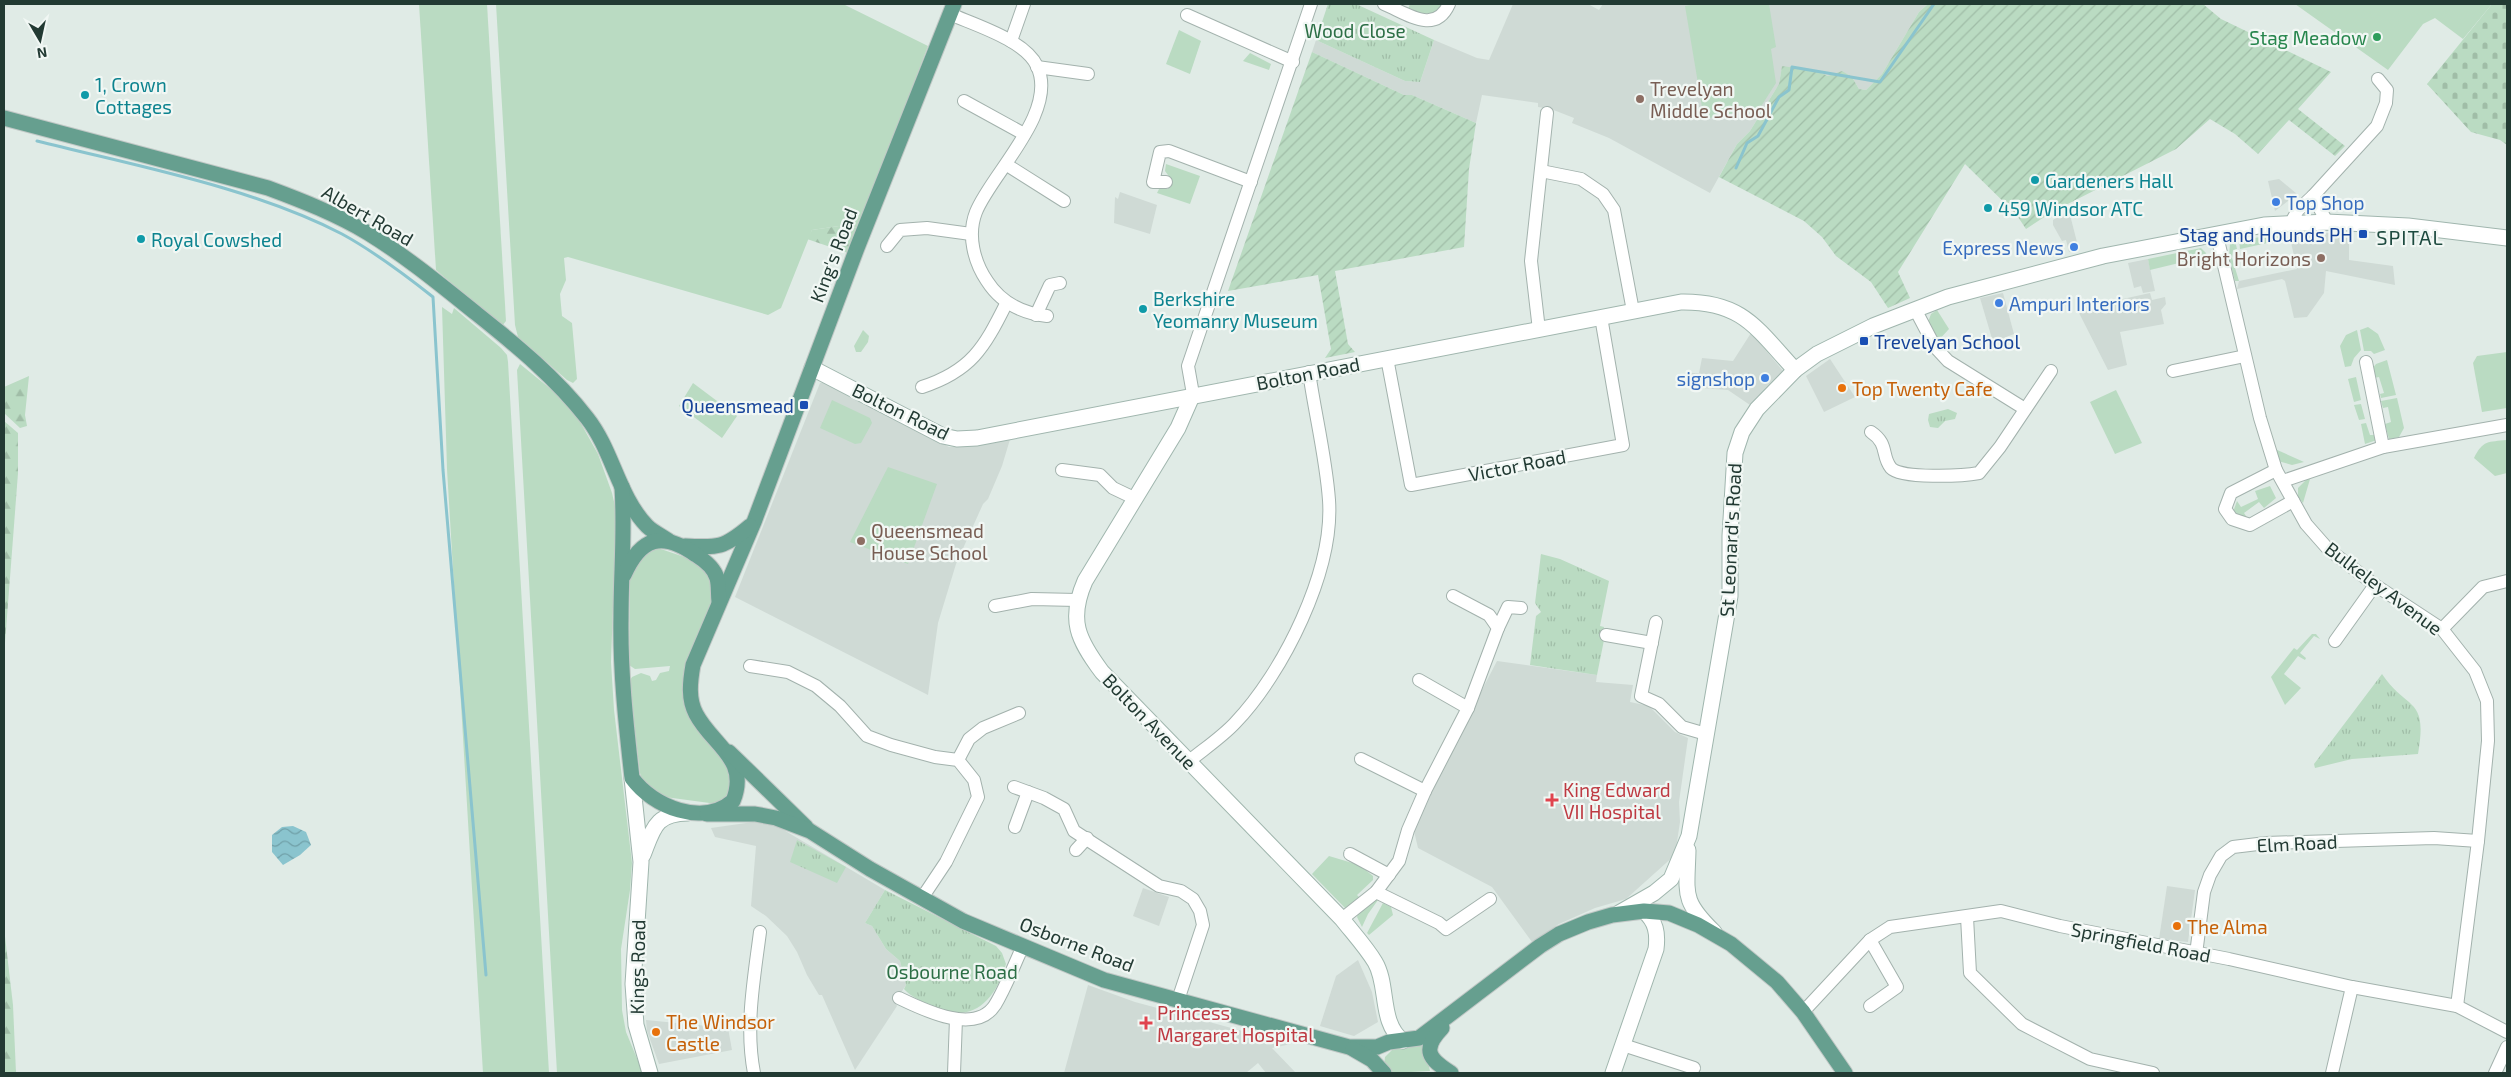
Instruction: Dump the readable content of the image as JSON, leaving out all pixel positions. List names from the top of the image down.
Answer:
{
  "streets": {
    "main road": ["Albert Road", "King's Road", "Osborne Road"],
    "street": [
      "Bolton Road",
      "Victor Road",
      "St Leonard's Road",
      "Bulkeley Avenue",
      "Bolton Avenue",
      "Elm Road",
      "Springfield Road",
      "Kings Road"
    ]
  },
  "crossings": [
    ["Albert Road", "King's Road"],
    ["Albert Road", "Osborne Road"],
    ["Albert Road", "Kings Road"],
    ["King's Road", "Bolton Road"],
    ["King's Road", "Osborne Road"],
    ["Bolton Road", "Victor Road"],
    ["Bolton Road", "St Leonard's Road"],
    ["Bolton Road", "Bolton Avenue"],
    ["St Leonard's Road", "Bulkeley Avenue"],
    ["Bulkeley Avenue", "Elm Road"],
    ["Bulkeley Avenue", "Springfield Road"],
    ["Bolton Avenue", "Osborne Road"],
    ["Elm Road", "Springfield Road"],
    ["Osborne Road", "Kings Road"]
  ],
  "districts": ["SPITAL"],
  "parks": ["Wood Close", "Osbourne Road"],
  "places": {
    "other": [
      "Stag Meadow",
      "1, Crown Cottages",
      "Trevelyan Middle School",
      "Gardeners Hall",
      "Top Shop",
      "459 Windsor ATC",
      "Royal Cowshed",
      "Express News",
      "Bright Horizons",
      "Ampuri Interiors",
      "Berkshire Yeomanry Museum",
      "signshop",
      "Top Twenty Cafe",
      "Queensmead House School",
      "The Alma",
      "The Windsor Castle"
    ],
    "transit": ["Stag and Hounds PH", "Trevelyan School", "Queensmead"],
    "health": ["King Edward VII Hospital", "Princess Margaret Hospital"]
  },
  "north": "bottom"
}
